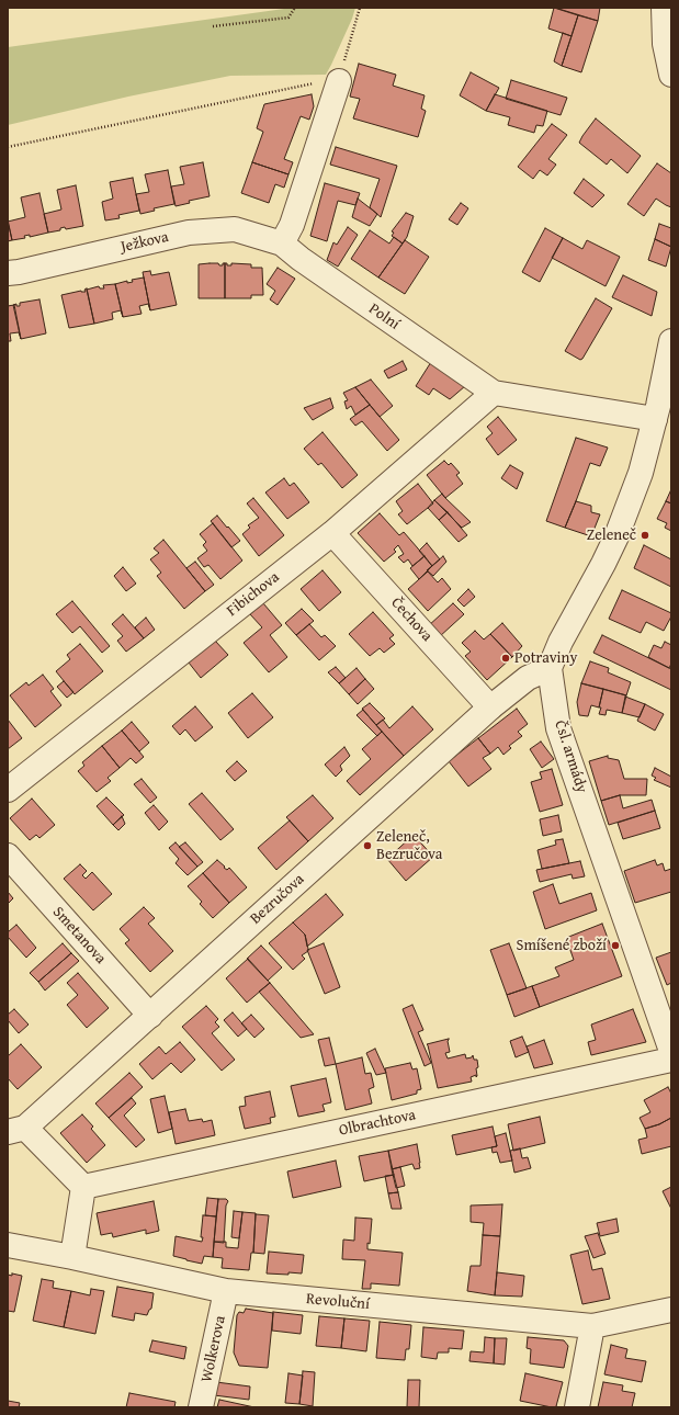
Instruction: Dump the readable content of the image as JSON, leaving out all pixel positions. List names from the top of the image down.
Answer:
{
  "streets": {
    "street": [
      "Ježkova",
      "Polní",
      "Fibichova",
      "Čechova",
      "Čsl. armády",
      "Bezručova",
      "Smetanova",
      "Olbrachtova",
      "Revoluční",
      "Wolkerova"
    ]
  },
  "crossings": [
    ["Ježkova", "Polní"],
    ["Polní", "Fibichova"],
    ["Fibichova", "Čechova"],
    ["Čechova", "Bezručova"],
    ["Čsl. armády", "Bezručova"],
    ["Bezručova", "Smetanova"],
    ["Revoluční", "Wolkerova"]
  ],
  "places": [
    "Zeleneč",
    "Potraviny",
    "Zeleneč, Bezručova",
    "Smíšené zboží"
  ]
}
